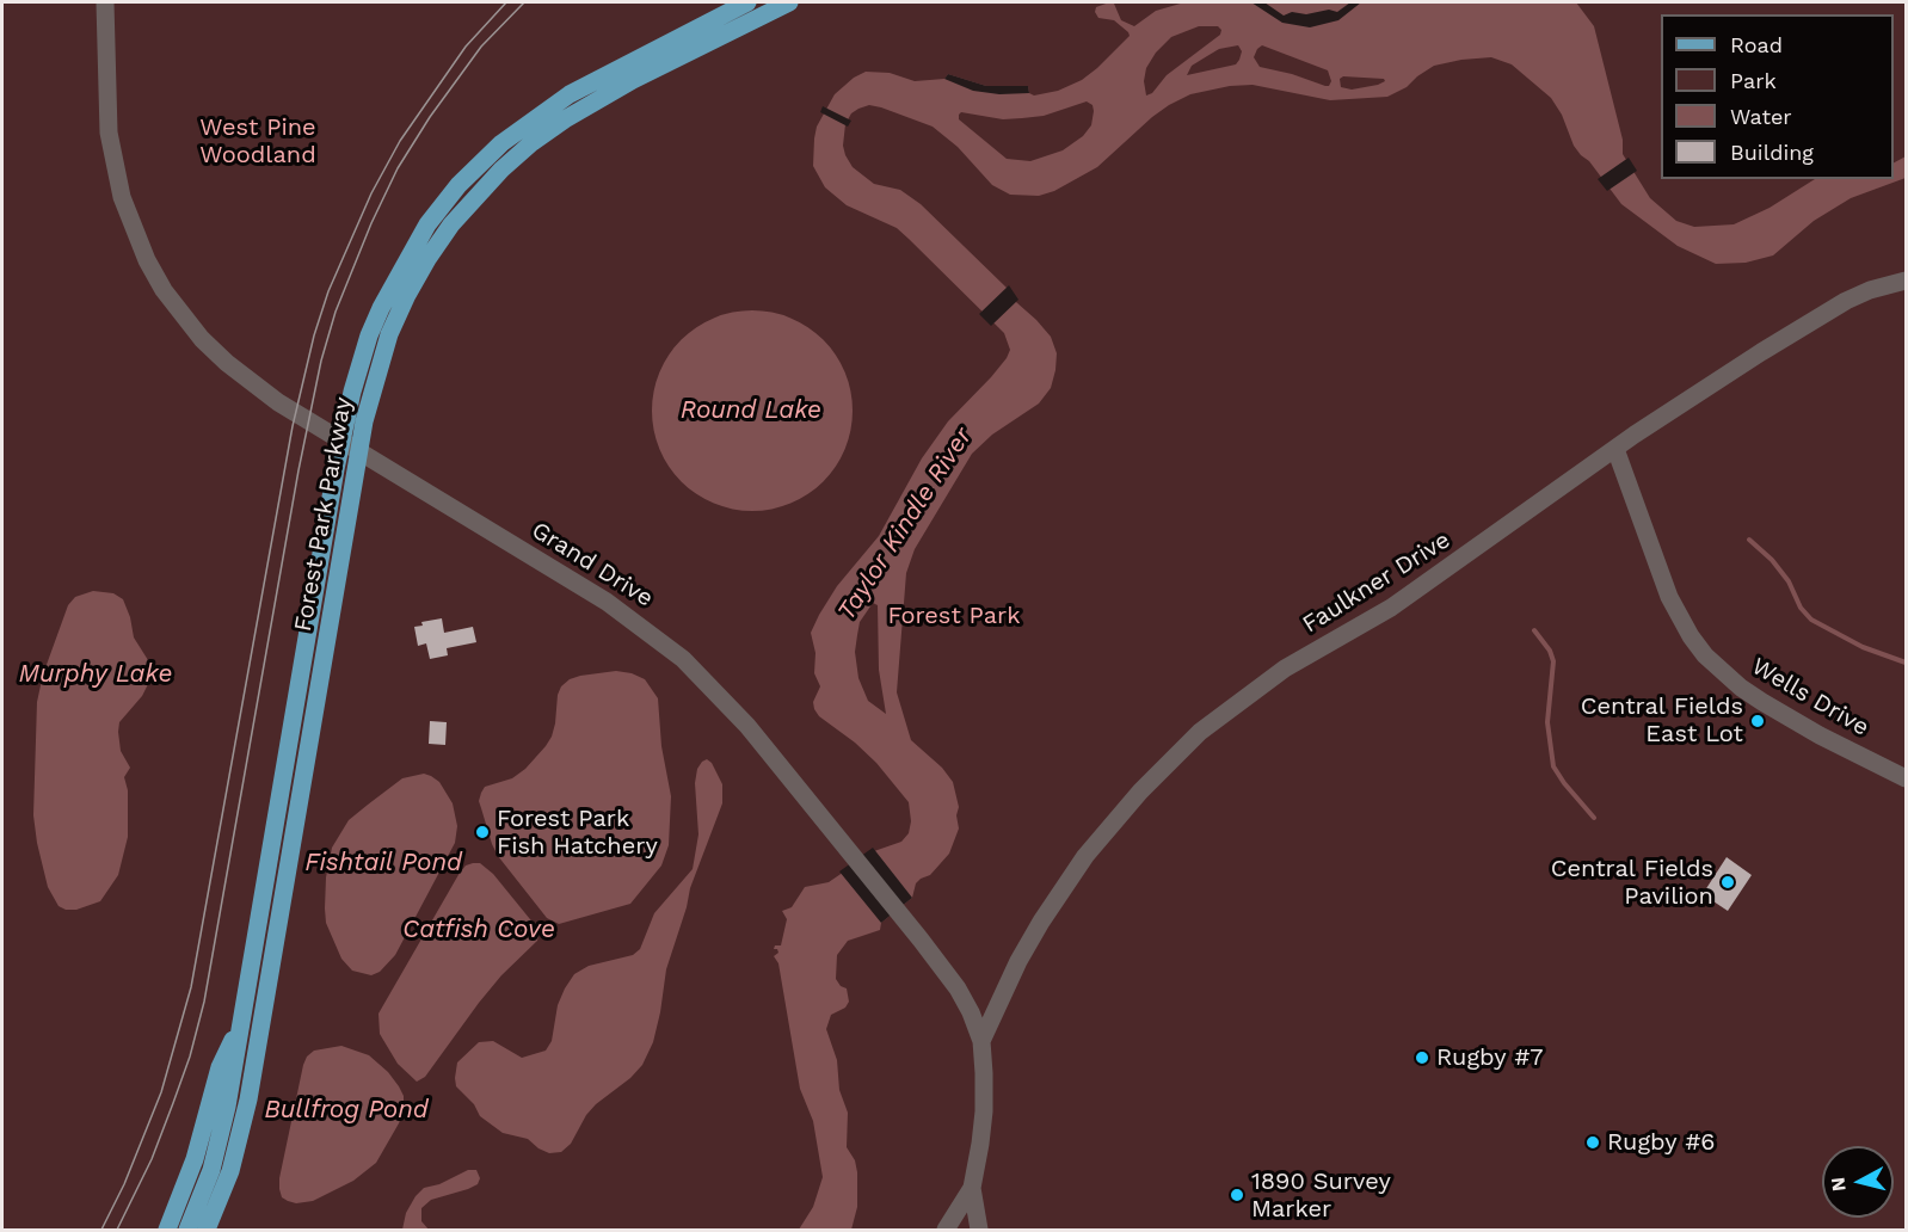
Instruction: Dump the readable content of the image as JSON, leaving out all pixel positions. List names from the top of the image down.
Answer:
{
  "streets": {
    "main road": ["Forest Park Parkway"],
    "street": ["Grand Drive", "Faulkner Drive", "Wells Drive"]
  },
  "crossings": [
    ["Grand Drive", "Faulkner Drive"],
    ["Faulkner Drive", "Wells Drive"]
  ],
  "water": [
    "Round Lake",
    "Taylor Kindle River",
    "Murphy Lake",
    "Fishtail Pond",
    "Catfish Cove",
    "Bullfrog Pond"
  ],
  "parks": ["West Pine Woodland", "Forest Park"],
  "places": [
    "Central Fields East Lot",
    "Forest Park Fish Hatchery",
    "Central Fields Pavilion",
    "Rugby #7",
    "Rugby #6",
    "1890 Survey Marker"
  ],
  "legend": [
    "Road",
    "Park",
    "Water",
    "Building"
  ],
  "north": "left"
}
